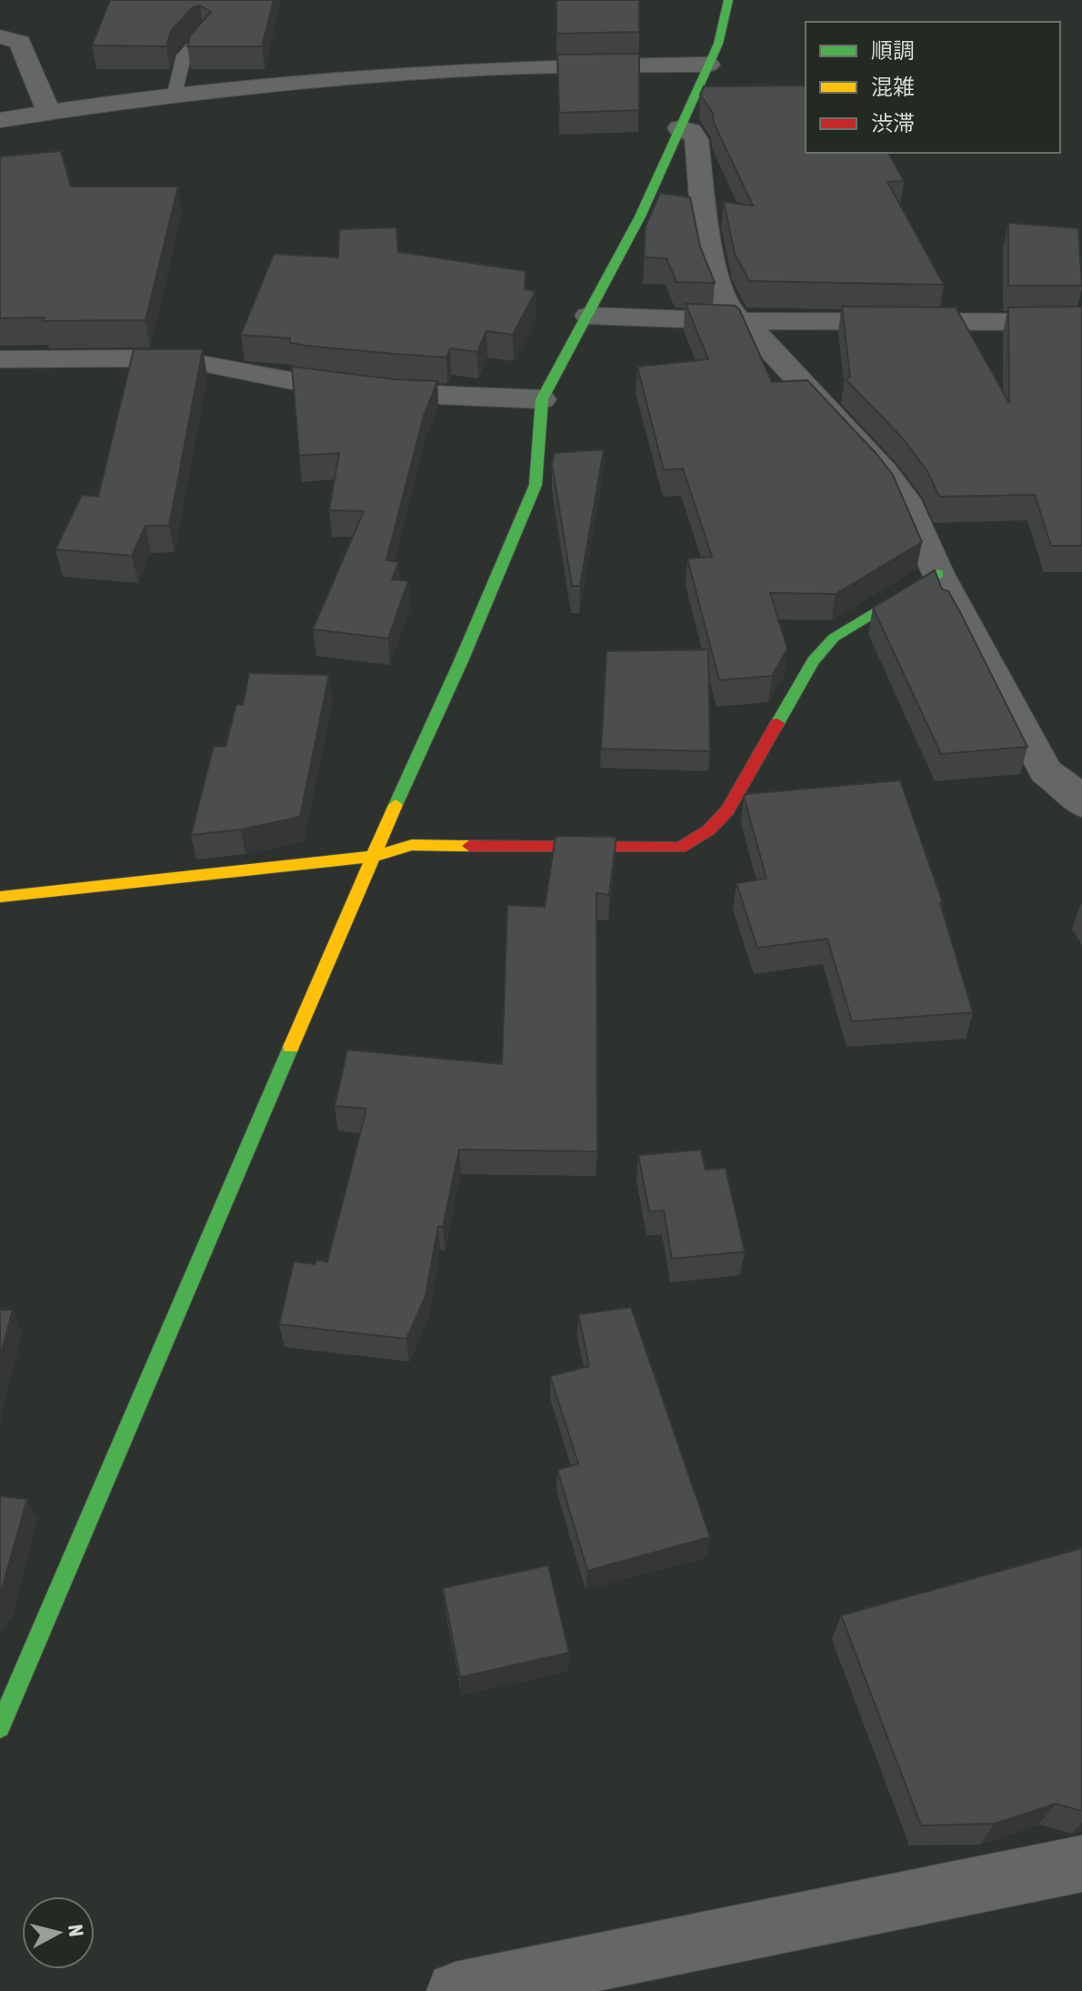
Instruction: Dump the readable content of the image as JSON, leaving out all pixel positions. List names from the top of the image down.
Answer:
{
  "legend": ["順調", "混雑", "渋滞"],
  "north": "right"
}
